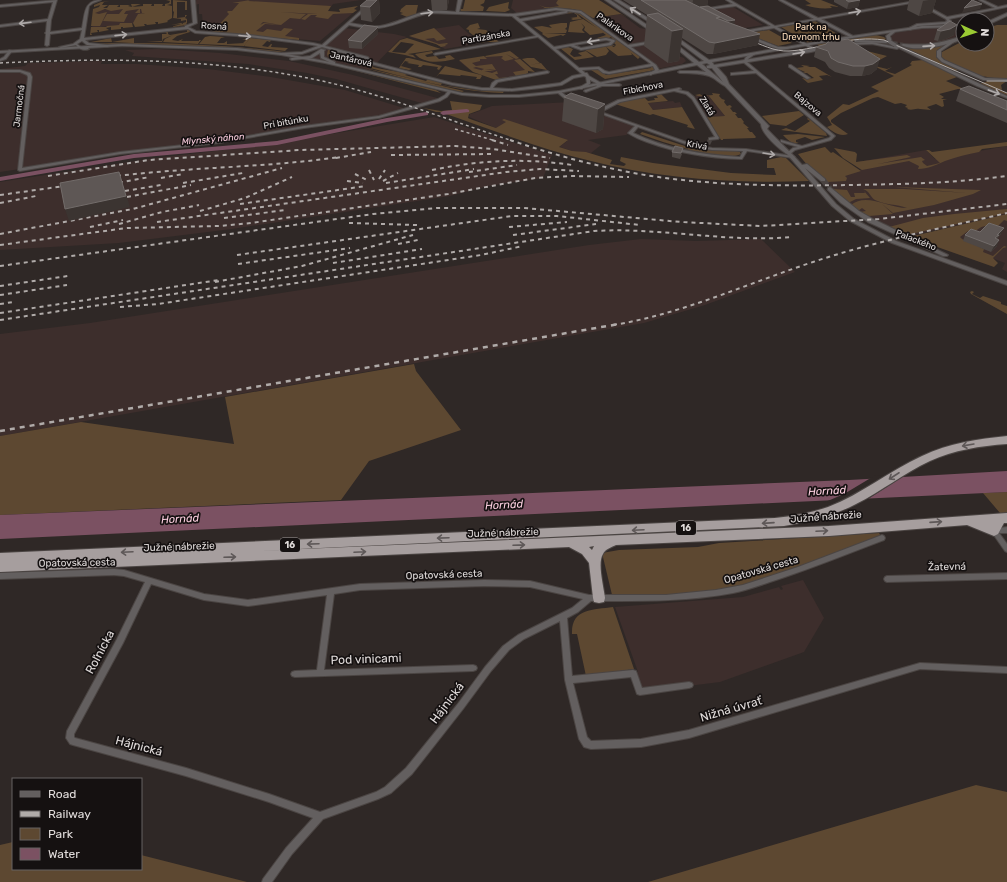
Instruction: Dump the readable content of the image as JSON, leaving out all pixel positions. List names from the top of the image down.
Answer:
{
  "streets": {
    "highway": ["Južné nábrežie", "16"],
    "street": [
      "Rosná",
      "Palárikova",
      "Partizánska",
      "Jantárová",
      "Fibichova",
      "Bajzova",
      "Jarmočná",
      "Zlatá",
      "Pri bitúnku",
      "Krivá",
      "Palackého",
      "Opatovská cesta",
      "Žatevná",
      "Roľnícka",
      "Pod vinicami",
      "Hájnická",
      "Nižná úvrať"
    ]
  },
  "crossings": [
    ["Jantárová", "Pri bitúnku"],
    ["Fibichova", "Zlatá"],
    ["Fibichova", "Krivá"],
    ["Bajzova", "Krivá"],
    ["Bajzova", "Palackého"],
    ["Jarmočná", "Pri bitúnku"],
    ["Zlatá", "Krivá"],
    ["Krivá", "Palackého"],
    ["Opatovská cesta", "Roľnícka"],
    ["Opatovská cesta", "Pod vinicami"],
    ["Opatovská cesta", "Hájnická"],
    ["Roľnícka", "Hájnická"],
    ["Hájnická", "Nižná úvrať"]
  ],
  "one_way": ["Rosná"],
  "water": ["Mlynský náhon", "Hornád"],
  "parks": ["Park na Drevnom trhu"],
  "legend": [
    "Road",
    "Railway",
    "Park",
    "Water"
  ],
  "north": "right"
}
